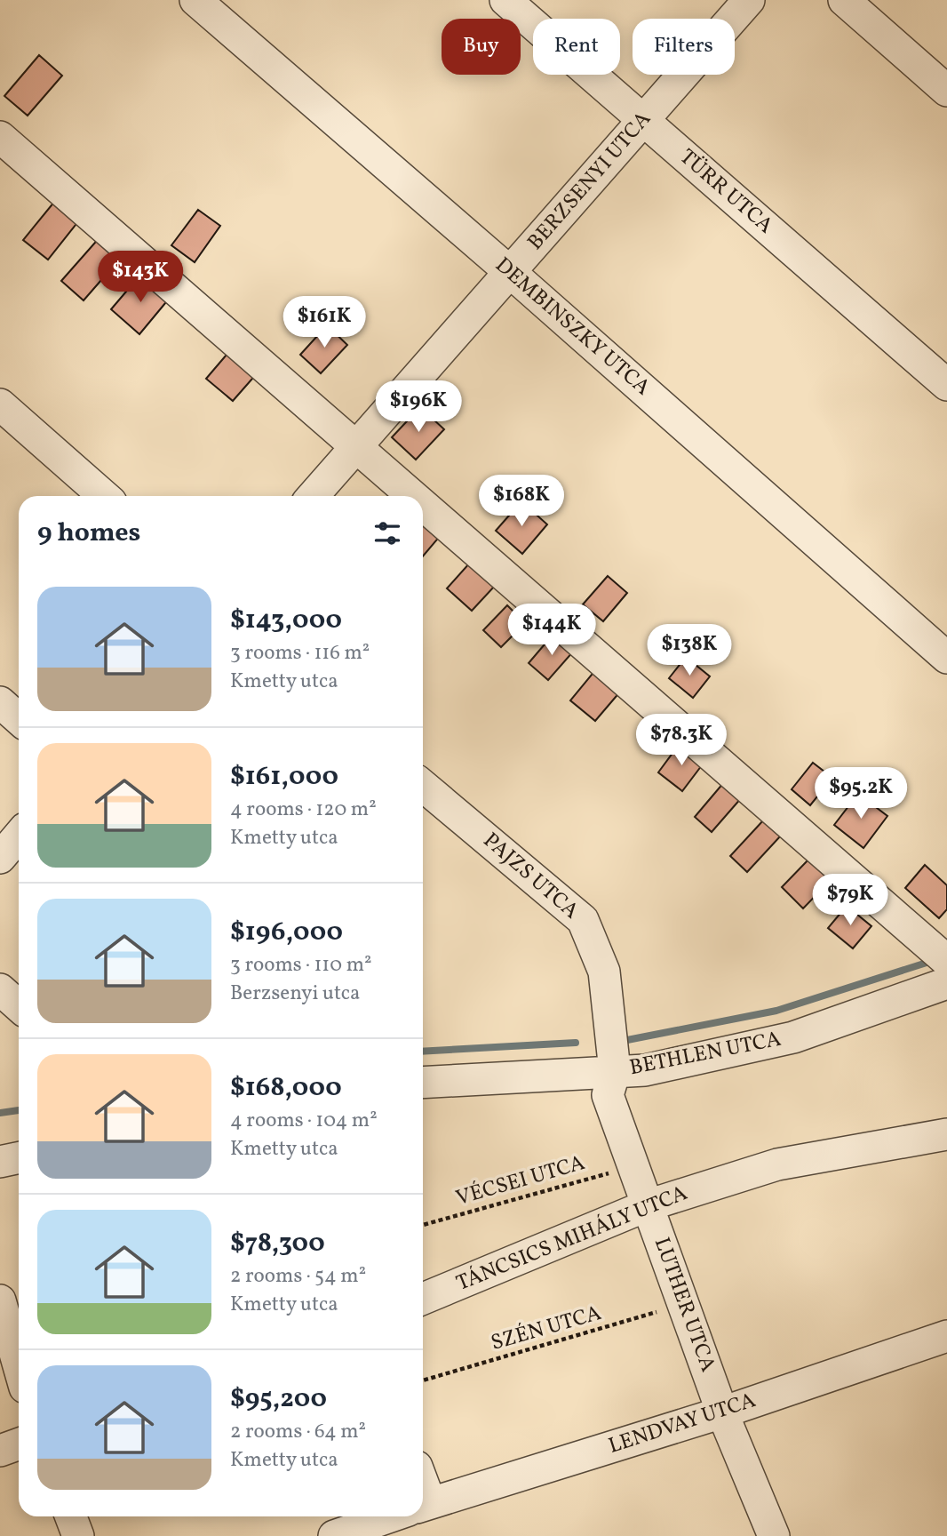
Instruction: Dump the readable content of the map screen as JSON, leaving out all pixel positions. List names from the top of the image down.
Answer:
{
  "streets": {
    "street": [
      "BERZSENYI UTCA",
      "TÜRR UTCA",
      "DEMBINSZKY UTCA",
      "PAJZS UTCA",
      "BETHLEN UTCA",
      "TÁNCSICS MIHÁLY UTCA",
      "LUTHER UTCA",
      "LENDVAY UTCA"
    ],
    "path": ["VÉCSEI UTCA", "SZÉN UTCA"]
  },
  "crossings": [
    ["BERZSENYI UTCA", "TÜRR UTCA"],
    ["BERZSENYI UTCA", "DEMBINSZKY UTCA"],
    ["PAJZS UTCA", "BETHLEN UTCA"],
    ["PAJZS UTCA", "LUTHER UTCA"],
    ["BETHLEN UTCA", "LUTHER UTCA"],
    ["VÉCSEI UTCA", "LUTHER UTCA"],
    ["TÁNCSICS MIHÁLY UTCA", "LUTHER UTCA"],
    ["LUTHER UTCA", "SZÉN UTCA"],
    ["LUTHER UTCA", "LENDVAY UTCA"]
  ],
  "page": {
    "chip": ["Buy", "Rent", "Filters"],
    "price": [
      "$143K",
      "$161K",
      "$196K",
      "$168K",
      "$144K",
      "$138K",
      "$78.3K",
      "$95.2K",
      "$79K"
    ],
    "heading": "9 homes",
    "list": [
      {
        "name": "$143,000",
        "note": "3 rooms · 116 m² · Kmetty utca"
      },
      {
        "name": "$161,000",
        "note": "4 rooms · 120 m² · Kmetty utca"
      },
      {
        "name": "$196,000",
        "note": "3 rooms · 110 m² · Berzsenyi utca"
      },
      {
        "name": "$168,000",
        "note": "4 rooms · 104 m² · Kmetty utca"
      },
      {
        "name": "$78,300",
        "note": "2 rooms · 54 m² · Kmetty utca"
      },
      {
        "name": "$95,200",
        "note": "2 rooms · 64 m² · Kmetty utca"
      }
    ]
  }
}
